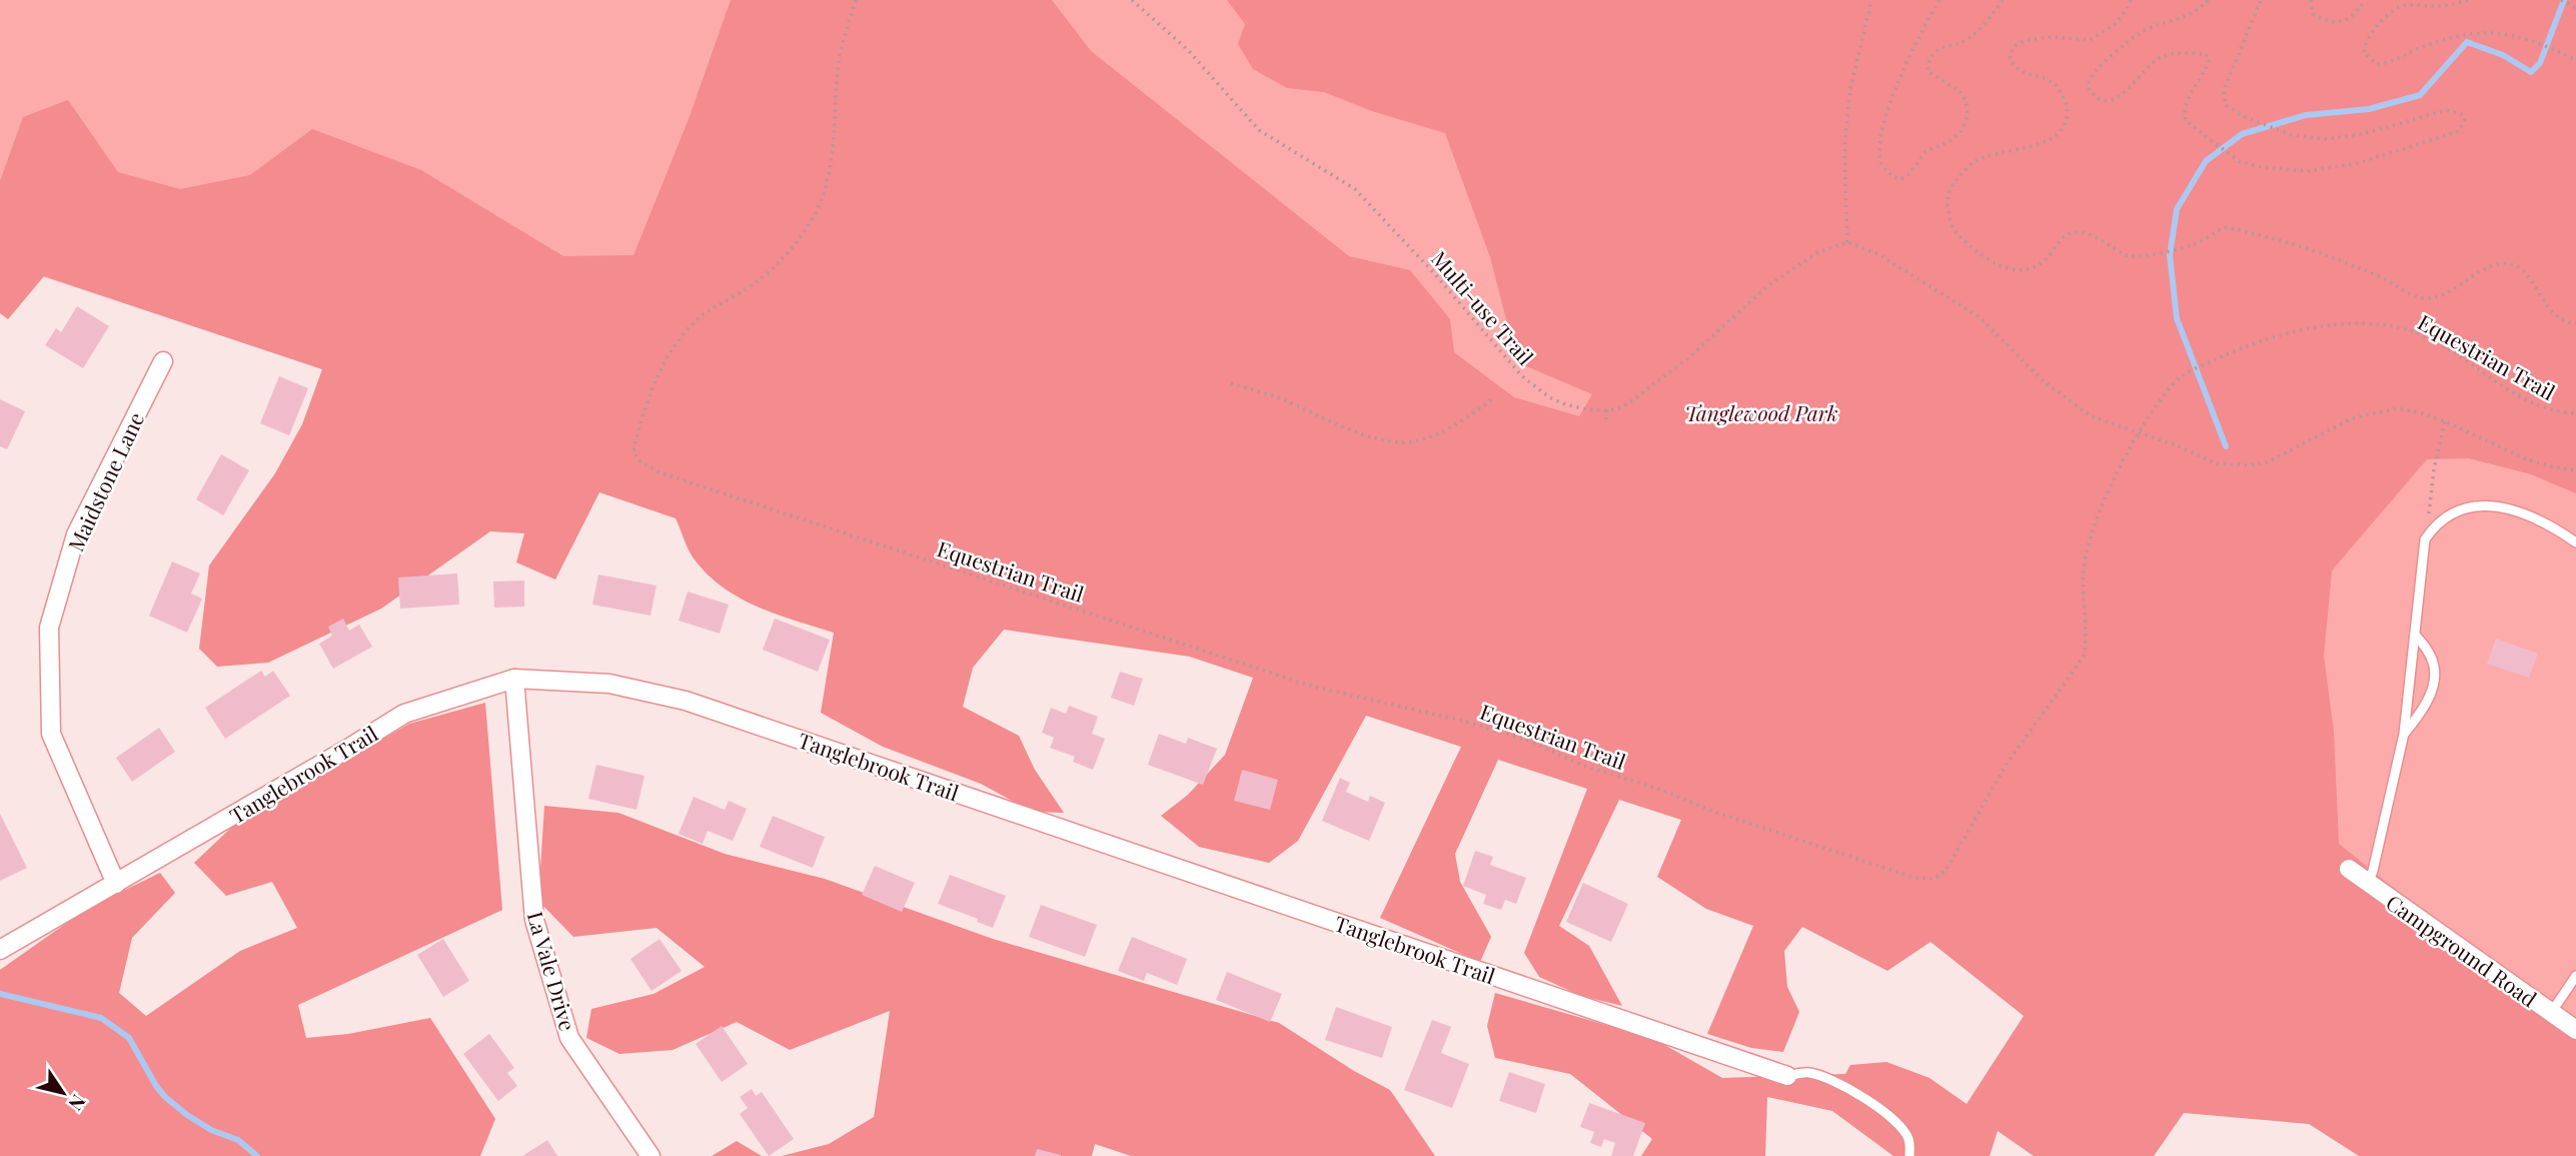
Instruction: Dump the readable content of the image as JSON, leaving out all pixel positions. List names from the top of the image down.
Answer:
{
  "streets": {
    "street": [
      "Maidstone Lane",
      "Tanglebrook Trail",
      "Campground Road",
      "La Vale Drive"
    ],
    "path": ["Multi-use Trail", "Equestrian Trail"]
  },
  "crossings": [
    ["Maidstone Lane", "Tanglebrook Trail"],
    ["Tanglebrook Trail", "La Vale Drive"]
  ],
  "parks": ["Tanglewood Park"],
  "north": "bottom right"
}
